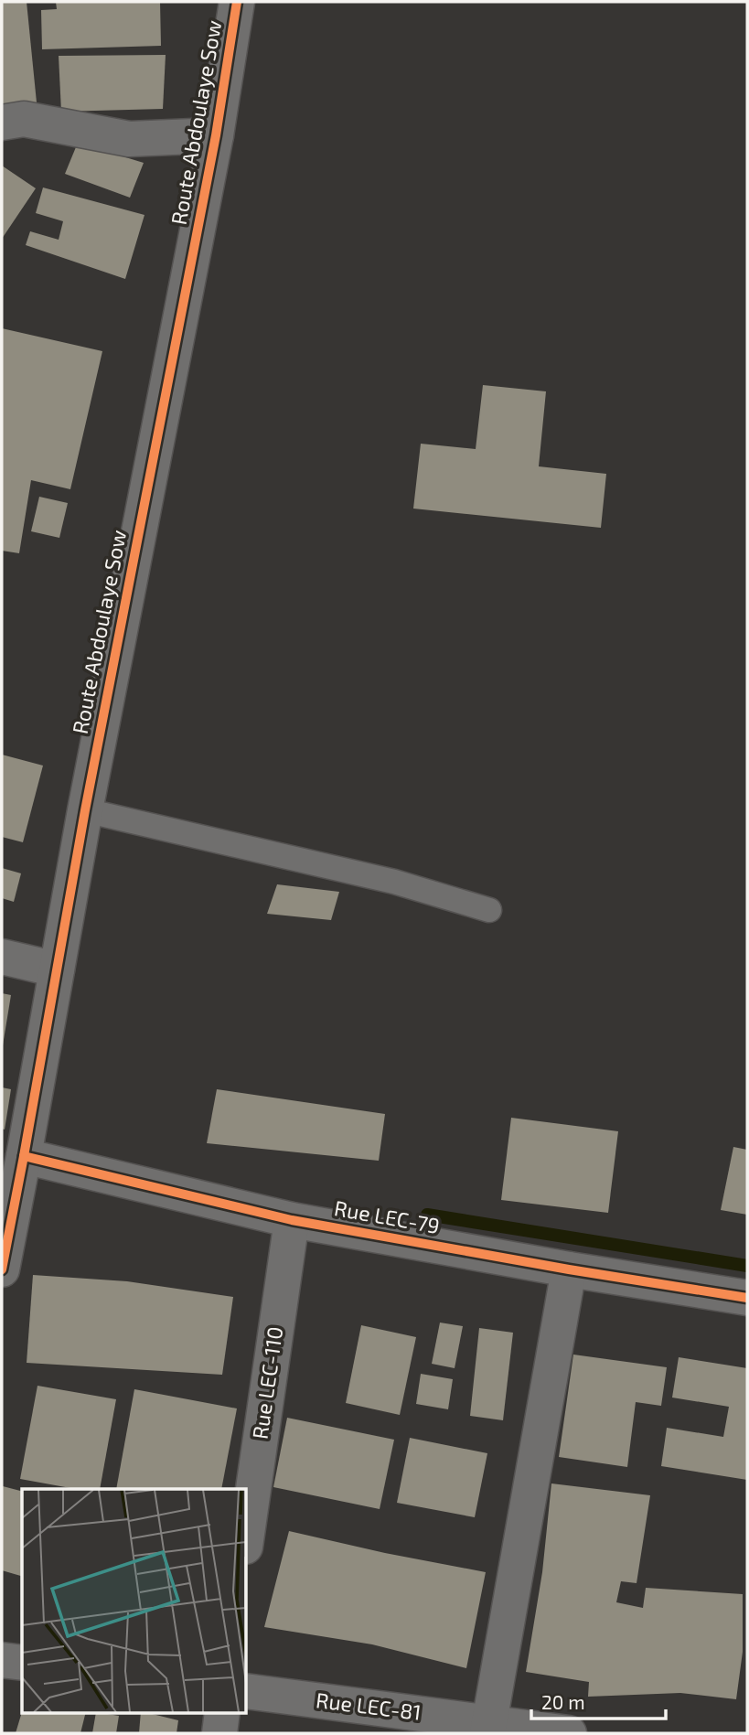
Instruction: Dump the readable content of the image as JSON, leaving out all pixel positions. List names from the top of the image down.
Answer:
{
  "streets": {
    "street": [
      "Route Abdoulaye Sow",
      "Rue LEC-79",
      "Rue LEC-110",
      "Rue LEC-81"
    ]
  },
  "crossings": [
    ["Route Abdoulaye Sow", "Rue LEC-79"],
    ["Rue LEC-79", "Rue LEC-110"]
  ],
  "scale_bar": "20 m"
}
